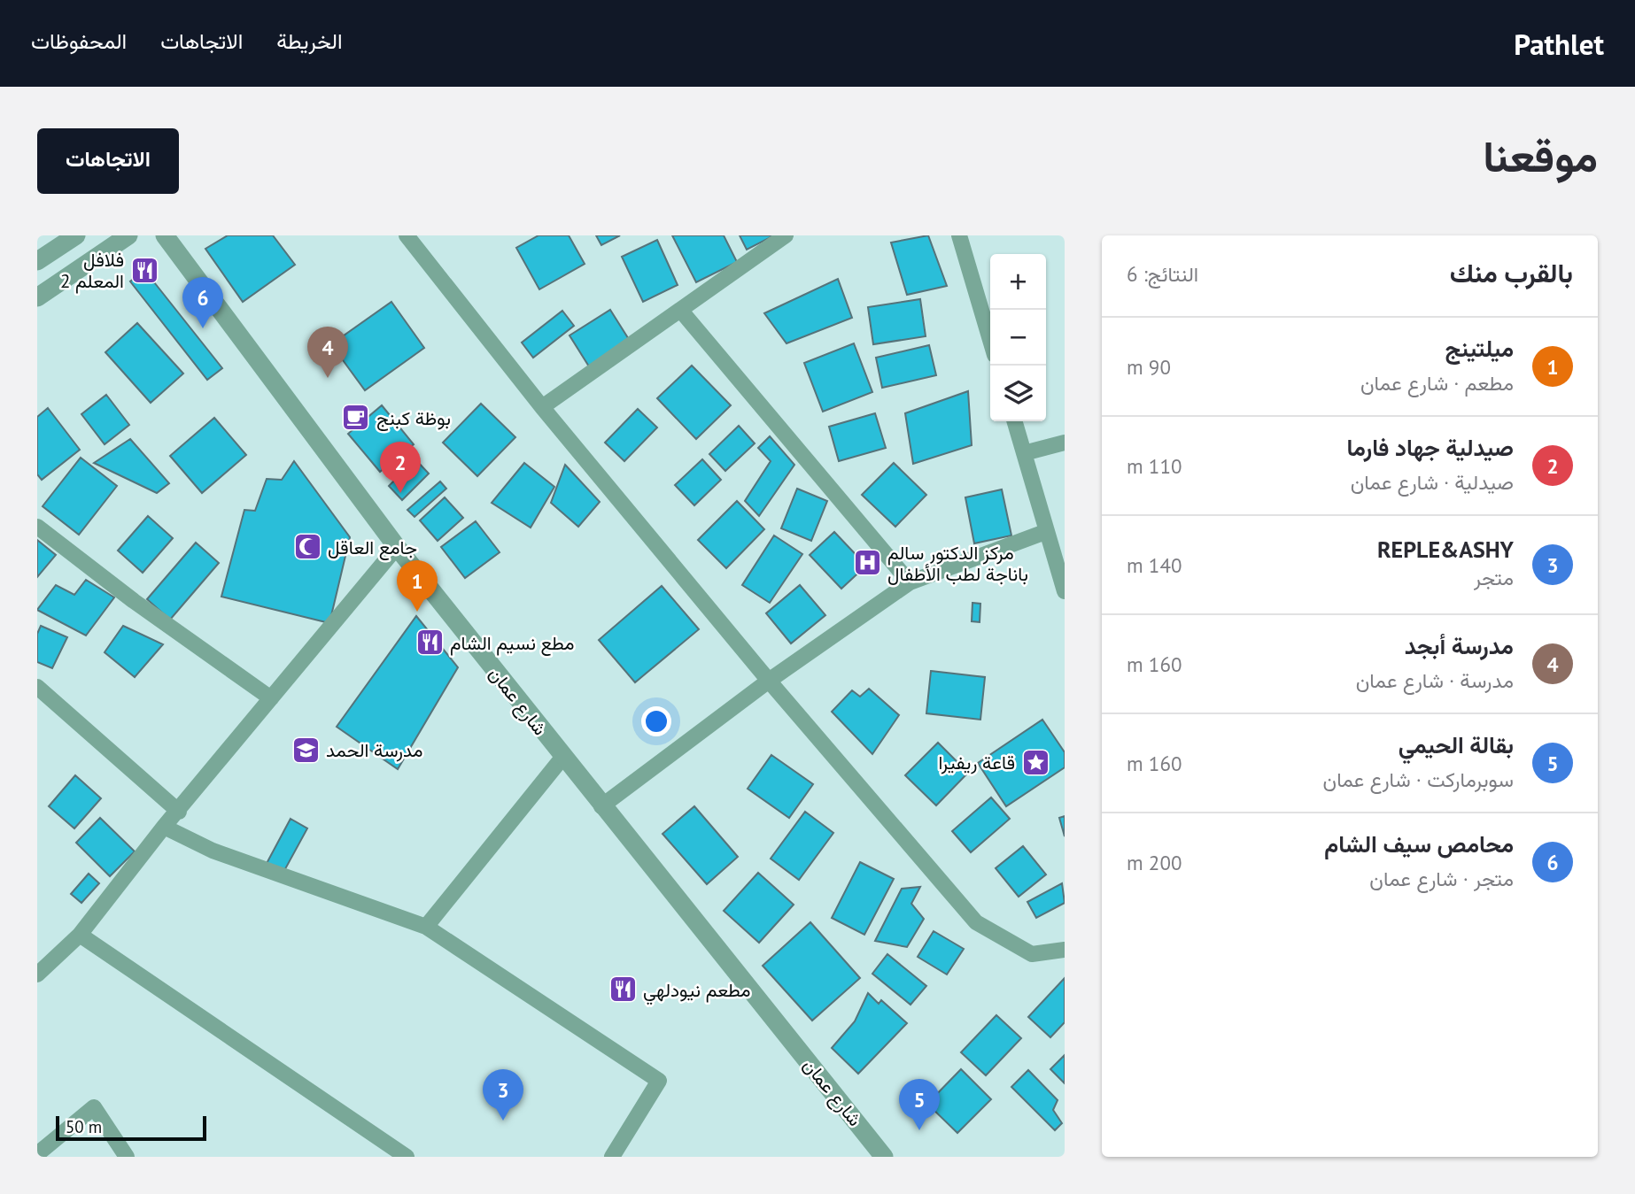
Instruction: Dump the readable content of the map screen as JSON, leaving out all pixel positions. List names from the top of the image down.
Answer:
{
  "streets": {
    "street": ["شارع عمان"]
  },
  "places": {
    "restaurant": ["فلافل المعلم 2", "مطع نسيم الشام", "مطعم نيودلهي"],
    "cafe": ["بوظة كبنج"],
    "mosque": ["جامع العاقل"],
    "hospital": ["مركز الدكتور سالم باناجة لطب الأطفال"],
    "school or university": ["مدرسة الحمد"],
    "place": ["قاعة ريفيرا"]
  },
  "scale_bar": "50 m",
  "page": {
    "header": "Pathlet",
    "nav": ["الخريطة", "الاتجاهات", "المحفوظات"],
    "title": "موقعنا",
    "buttons": "الاتجاهات",
    "heading": ["بالقرب منك", "النتائج: 6"],
    "map_buttons": ["+", "−"],
    "pins": [
      "6",
      "4",
      "2",
      "1",
      "3",
      "5"
    ],
    "list": [
      {
        "mark": "1",
        "name": "ميلتينج",
        "note": "مطعم · شارع عمان",
        "value": "90 m"
      },
      {
        "mark": "2",
        "name": "صيدلية جهاد فارما",
        "note": "صيدلية · شارع عمان",
        "value": "110 m"
      },
      {
        "mark": "3",
        "name": "REPLE&ASHY",
        "note": "متجر",
        "value": "140 m"
      },
      {
        "mark": "4",
        "name": "مدرسة أبجد",
        "note": "مدرسة · شارع عمان",
        "value": "160 m"
      },
      {
        "mark": "5",
        "name": "بقالة الحيمي",
        "note": "سوبرماركت · شارع عمان",
        "value": "160 m"
      },
      {
        "mark": "6",
        "name": "محامص سيف الشام",
        "note": "متجر · شارع عمان",
        "value": "200 m"
      }
    ],
    "scale": "50 m"
  }
}
